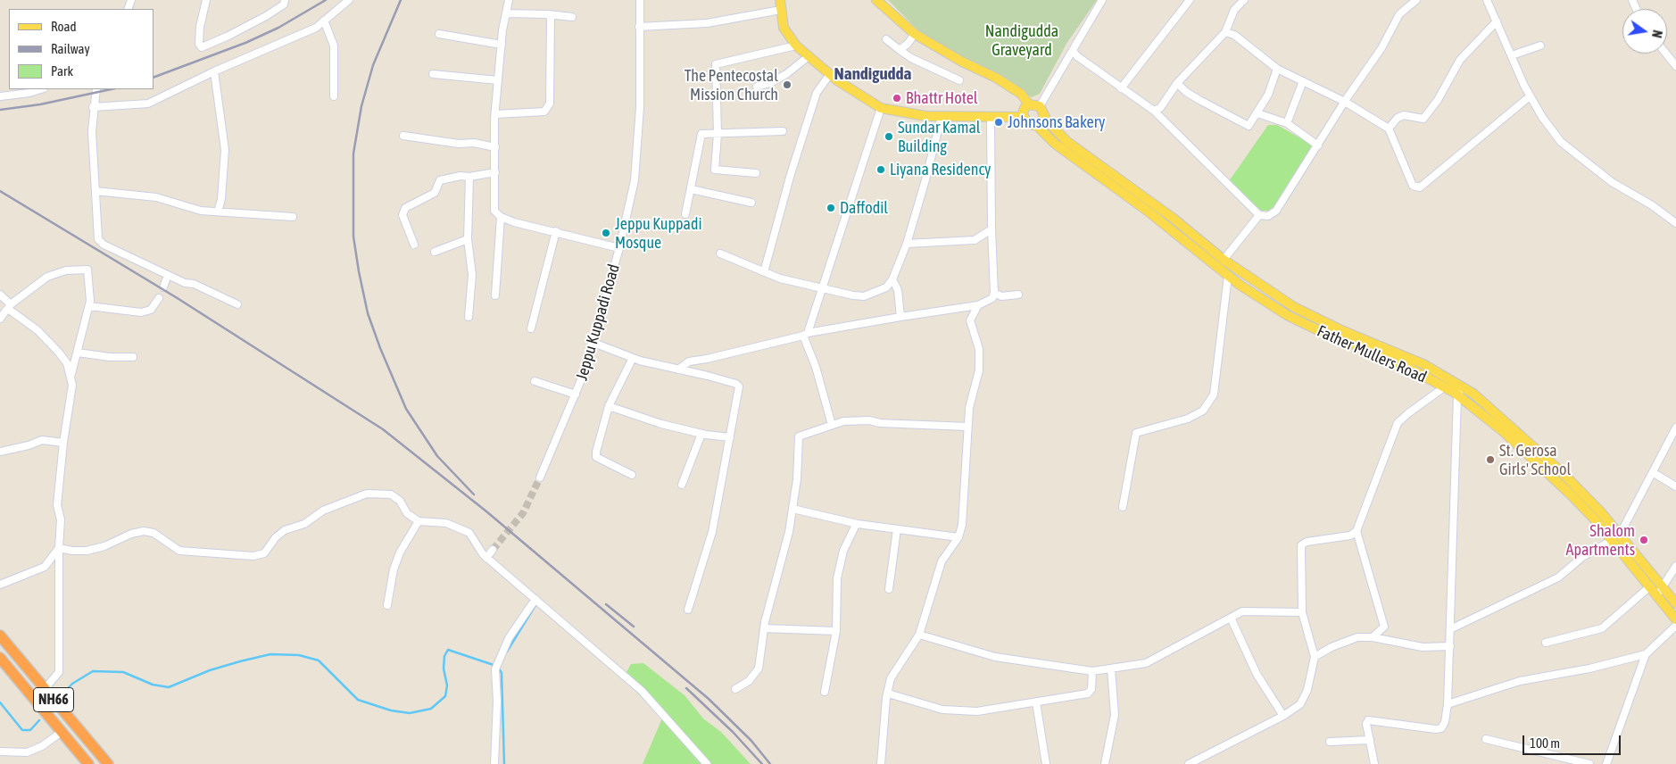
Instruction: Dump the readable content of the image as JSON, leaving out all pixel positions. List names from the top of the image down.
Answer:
{
  "streets": {
    "highway": ["NH66"],
    "main road": ["Father Mullers Road"],
    "street": ["Jeppu Kuppadi Road"]
  },
  "districts": ["Nandigudda"],
  "parks": ["Nandigudda Graveyard"],
  "places": [
    "The Pentecostal Mission Church",
    "Bhattr Hotel",
    "Johnsons Bakery",
    "Sundar Kamal Building",
    "Liyana Residency",
    "Daffodil",
    "Jeppu Kuppadi Mosque",
    "St. Gerosa Girls' School",
    "Shalom Apartments"
  ],
  "legend": ["Road", "Railway", "Park"],
  "scale_bar": "100 m",
  "north": "right"
}
